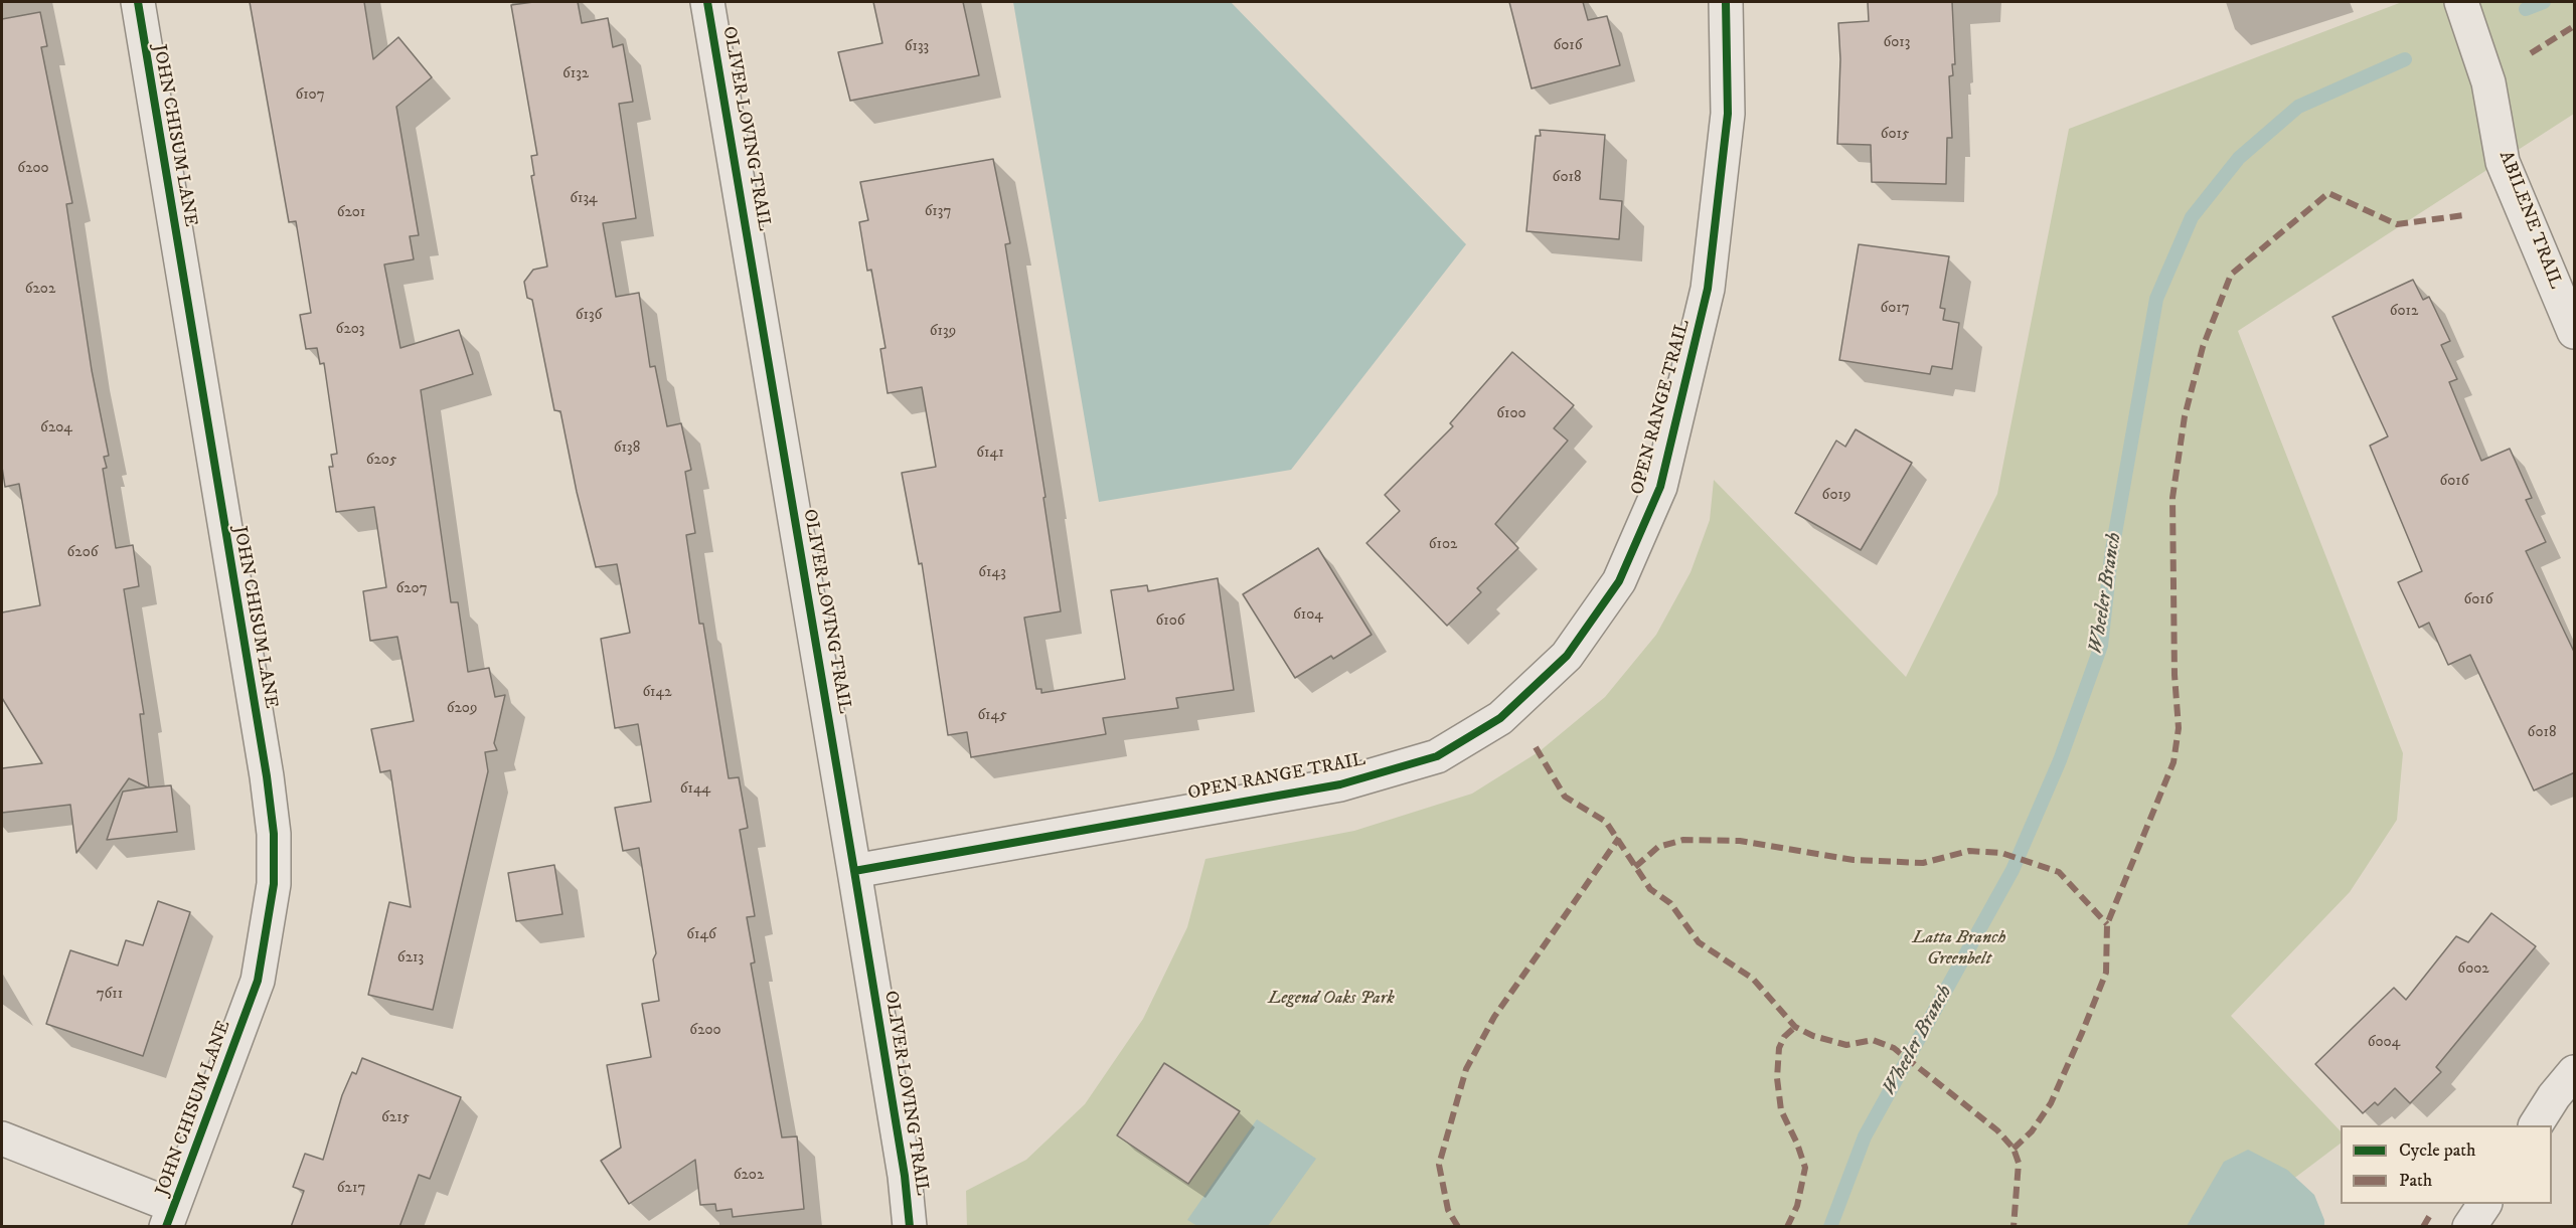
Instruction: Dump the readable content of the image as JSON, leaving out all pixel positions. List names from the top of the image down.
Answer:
{
  "streets": {
    "street": [
      "OLIVER LOVING TRAIL",
      "JOHN CHISUM LANE",
      "ABILENE TRAIL",
      "OPEN RANGE TRAIL"
    ]
  },
  "crossings": [
    ["OLIVER LOVING TRAIL", "OPEN RANGE TRAIL"]
  ],
  "water": ["Wheeler Branch"],
  "parks": ["Latta Branch Greenbelt", "Legend Oaks Park"],
  "house_numbers": [
    "6013",
    "6016",
    "6133",
    "6132",
    "6107",
    "6015",
    "6200",
    "6018",
    "6134",
    "6137",
    "6201",
    "6202",
    "6017",
    "6012",
    "6136",
    "6203",
    "6139",
    "6100",
    "6204",
    "6138",
    "6141",
    "6205",
    "6016",
    "6019",
    "6102",
    "6206",
    "6143",
    "6207",
    "6016",
    "6104",
    "6106",
    "6142",
    "6209",
    "6145",
    "6018",
    "6144",
    "6146",
    "6213",
    "6002",
    "7611",
    "6200",
    "6004",
    "6215",
    "6202",
    "6217"
  ],
  "legend": ["Cycle path", "Path"]
}
